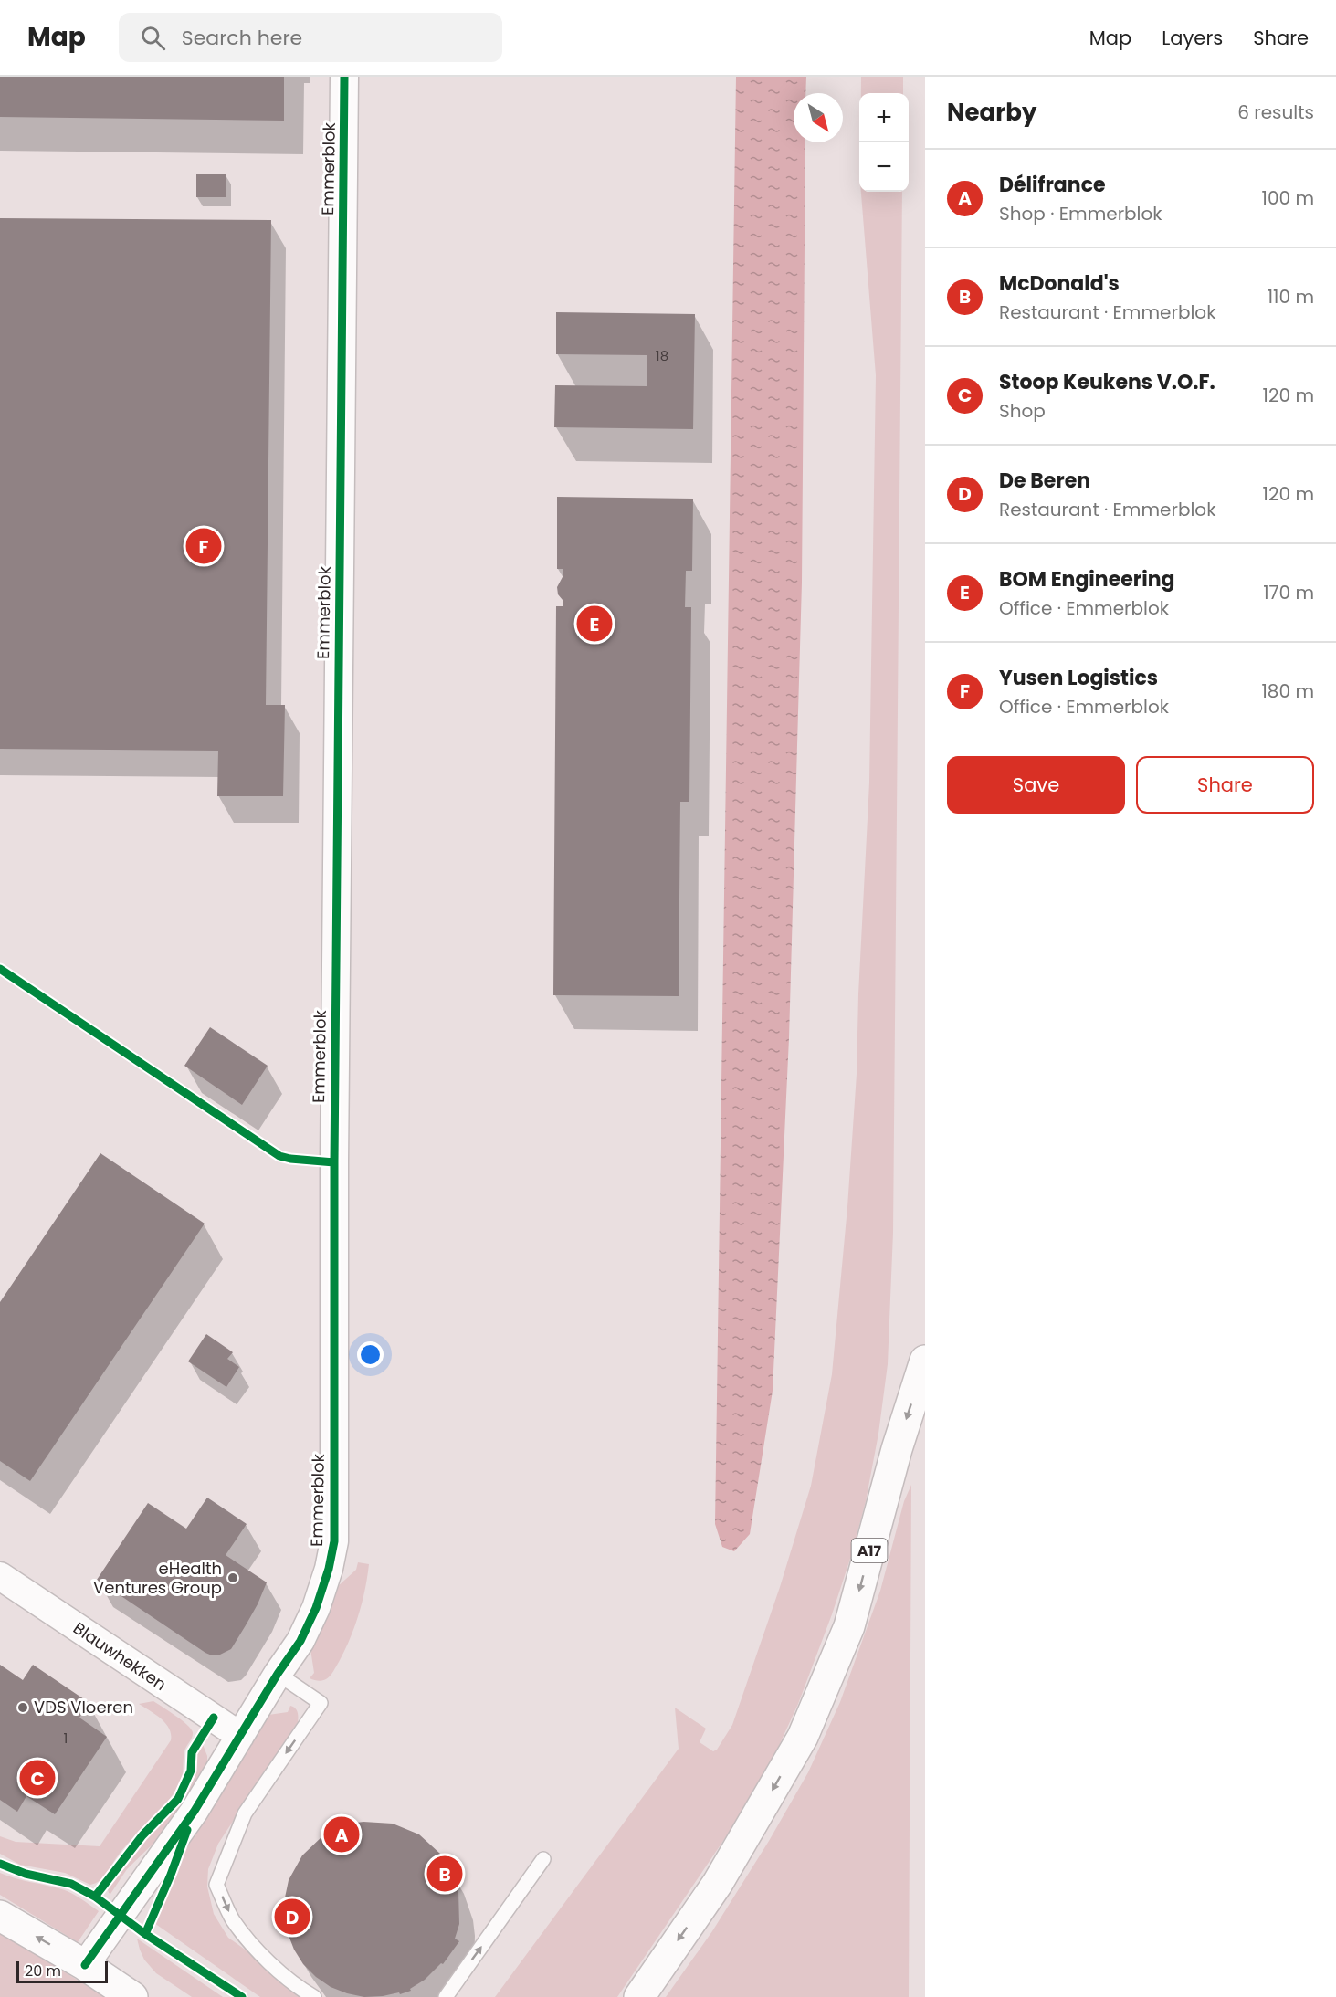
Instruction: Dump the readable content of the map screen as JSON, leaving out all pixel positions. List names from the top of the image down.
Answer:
{
  "streets": {
    "main road": ["A17"],
    "street": ["Emmerblok", "Blauwhekken"]
  },
  "crossings": [
    ["Emmerblok", "Blauwhekken"]
  ],
  "places": ["eHealth Ventures Group", "VDS Vloeren"],
  "house_numbers": ["18", "1"],
  "scale_bar": "20 m",
  "north": "bottom right",
  "page": {
    "header": "Map",
    "search": "Search here",
    "nav": ["Map", "Layers", "Share"],
    "heading": ["Nearby", "6 results"],
    "map_buttons": ["+", "−"],
    "list": [
      {
        "mark": "A",
        "name": "Délifrance",
        "note": "Shop · Emmerblok",
        "value": "100 m"
      },
      {
        "mark": "B",
        "name": "McDonald's",
        "note": "Restaurant · Emmerblok",
        "value": "110 m"
      },
      {
        "mark": "C",
        "name": "Stoop Keukens V.O.F.",
        "note": "Shop",
        "value": "120 m"
      },
      {
        "mark": "D",
        "name": "De Beren",
        "note": "Restaurant · Emmerblok",
        "value": "120 m"
      },
      {
        "mark": "E",
        "name": "BOM Engineering",
        "note": "Office · Emmerblok",
        "value": "170 m"
      },
      {
        "mark": "F",
        "name": "Yusen Logistics",
        "note": "Office · Emmerblok",
        "value": "180 m"
      }
    ],
    "pins": [
      "F",
      "E",
      "C",
      "A",
      "B",
      "D"
    ],
    "buttons": ["Save", "Share"],
    "scale": "20 m"
  }
}
